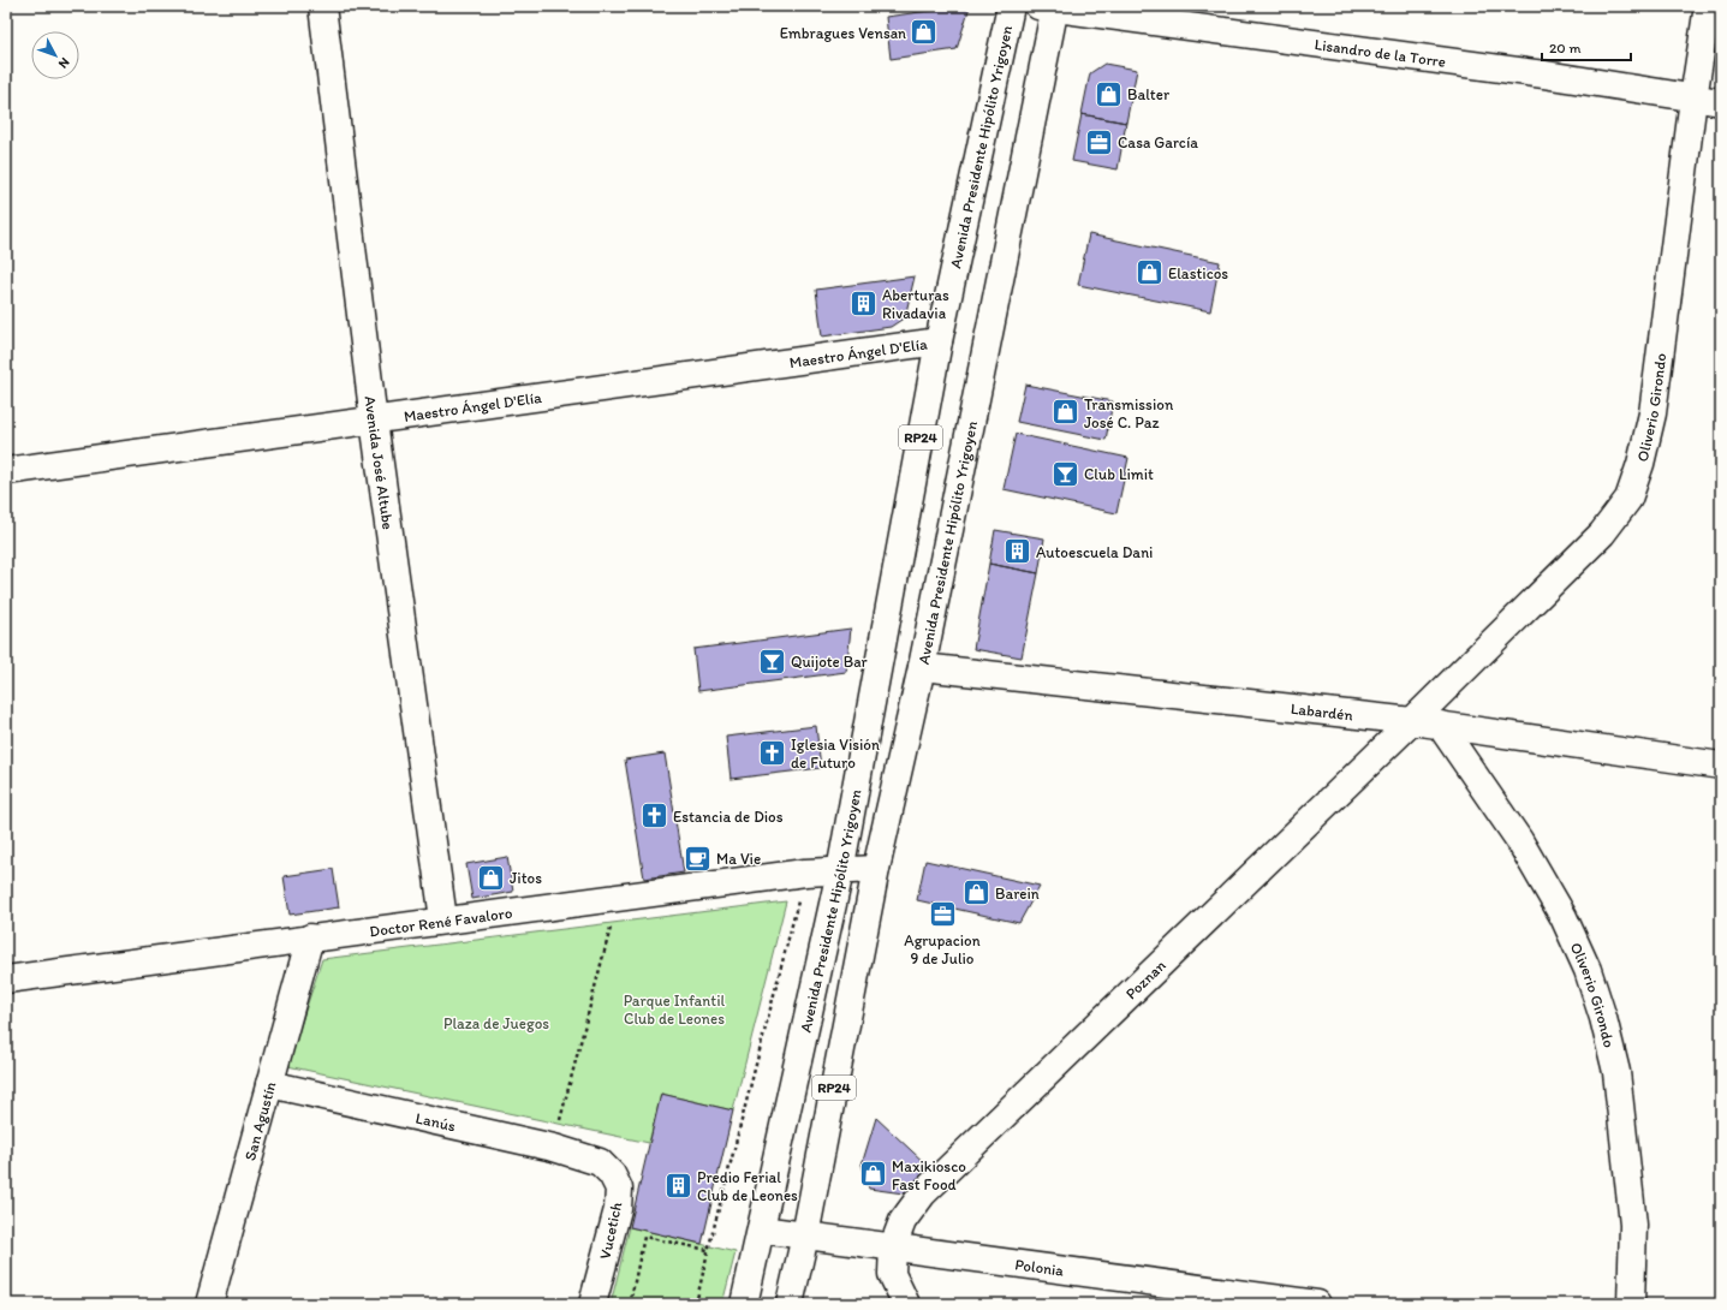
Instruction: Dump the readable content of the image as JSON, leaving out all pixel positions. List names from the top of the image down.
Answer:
{
  "streets": {
    "street": [
      "Lisandro de la Torre",
      "Avenida Presidente Hipólito Yrigoyen",
      "Maestro Ángel D'Elía",
      "Oliverio Girondo",
      "RP24",
      "Avenida José Altube",
      "Labardén",
      "Doctor René Favaloro",
      "Poznan",
      "San Agustín",
      "Lanús",
      "Vucetich",
      "Polonia"
    ]
  },
  "crossings": [
    ["Lisandro de la Torre", "Avenida Presidente Hipólito Yrigoyen"],
    ["Lisandro de la Torre", "Oliverio Girondo"],
    ["Avenida Presidente Hipólito Yrigoyen", "Maestro Ángel D'Elía"],
    ["Avenida Presidente Hipólito Yrigoyen", "Labardén"],
    ["Avenida Presidente Hipólito Yrigoyen", "Doctor René Favaloro"],
    ["Avenida Presidente Hipólito Yrigoyen", "Polonia"],
    ["Maestro Ángel D'Elía", "Avenida José Altube"],
    ["Oliverio Girondo", "Labardén"],
    ["Oliverio Girondo", "Poznan"],
    ["Avenida José Altube", "Doctor René Favaloro"],
    ["Labardén", "Poznan"],
    ["Doctor René Favaloro", "San Agustín"],
    ["Poznan", "Polonia"],
    ["San Agustín", "Lanús"],
    ["Lanús", "Vucetich"]
  ],
  "parks": ["Parque Infantil Club de Leones", "Plaza de Juegos"],
  "places": {
    "shop": [
      "Embragues Vensan",
      "Balter",
      "Elasticos",
      "Transmission José C. Paz",
      "Jitos",
      "Barein",
      "Maxikiosco Fast Food"
    ],
    "office": ["Casa García", "Agrupacion 9 de Julio"],
    "building": ["Aberturas Rivadavia", "Autoescuela Dani", "Predio Ferial Club de Leones"],
    "bar": ["Club Limit", "Quijote Bar"],
    "church": ["Iglesia Visión de Futuro", "Estancia de Dios"],
    "cafe": ["Ma Vie"]
  },
  "scale_bar": "20 m",
  "north": "bottom right"
}
